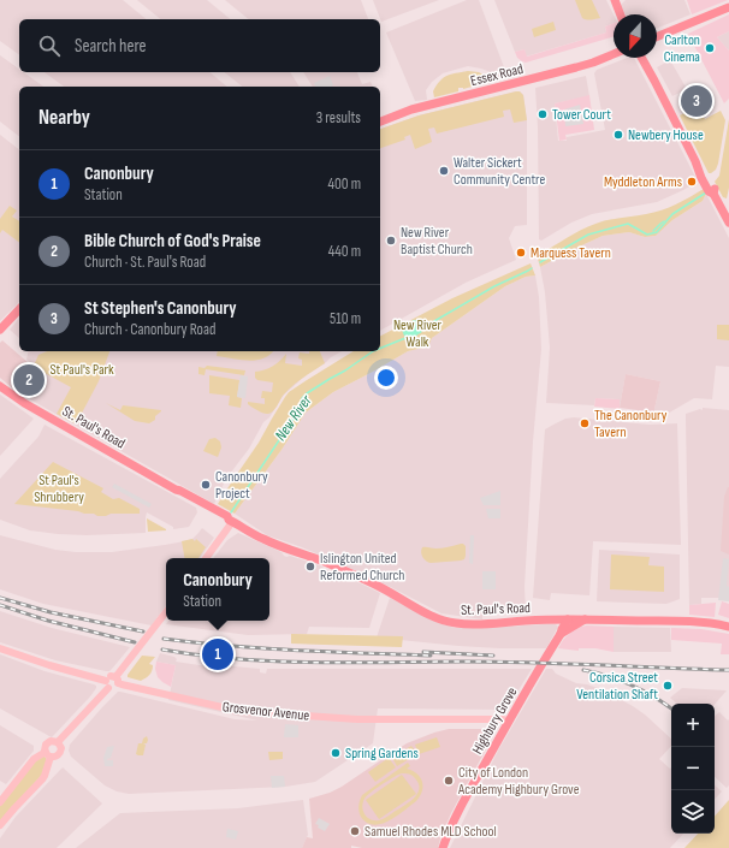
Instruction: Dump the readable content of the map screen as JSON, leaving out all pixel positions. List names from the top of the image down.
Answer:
{
  "streets": {
    "main road": ["Essex Road", "St. Paul's Road", "Highbury Grove"],
    "street": ["Grosvenor Avenue"]
  },
  "crossings": [
    ["St. Paul's Road", "Highbury Grove"],
    ["Grosvenor Avenue", "Highbury Grove"]
  ],
  "water": ["New River"],
  "parks": ["New River Walk", "St Paul's Park", "St Paul's Shrubbery"],
  "places": [
    "Carlton Cinema",
    "Tower Court",
    "Newbery House",
    "Walter Sickert Community Centre",
    "Myddleton Arms",
    "New River Baptist Church",
    "Marquess Tavern",
    "The Canonbury Tavern",
    "Canonbury Project",
    "Islington United Reformed Church",
    "Corsica Street Ventilation Shaft",
    "Spring Gardens",
    "City of London Academy Highbury Grove",
    "Samuel Rhodes MLD School"
  ],
  "north": "bottom",
  "page": {
    "search": "Search here",
    "pins": ["3", "2", "1"],
    "heading": ["Nearby", "3 results"],
    "list": [
      {
        "mark": "1",
        "name": "Canonbury",
        "note": "Station",
        "value": "400 m"
      },
      {
        "mark": "2",
        "name": "Bible Church of God's Praise",
        "note": "Church · St. Paul's Road",
        "value": "440 m"
      },
      {
        "mark": "3",
        "name": "St Stephen's Canonbury",
        "note": "Church · Canonbury Road",
        "value": "510 m"
      }
    ],
    "popup": ["Canonbury", "Station"],
    "map_buttons": ["+", "−"]
  }
}
